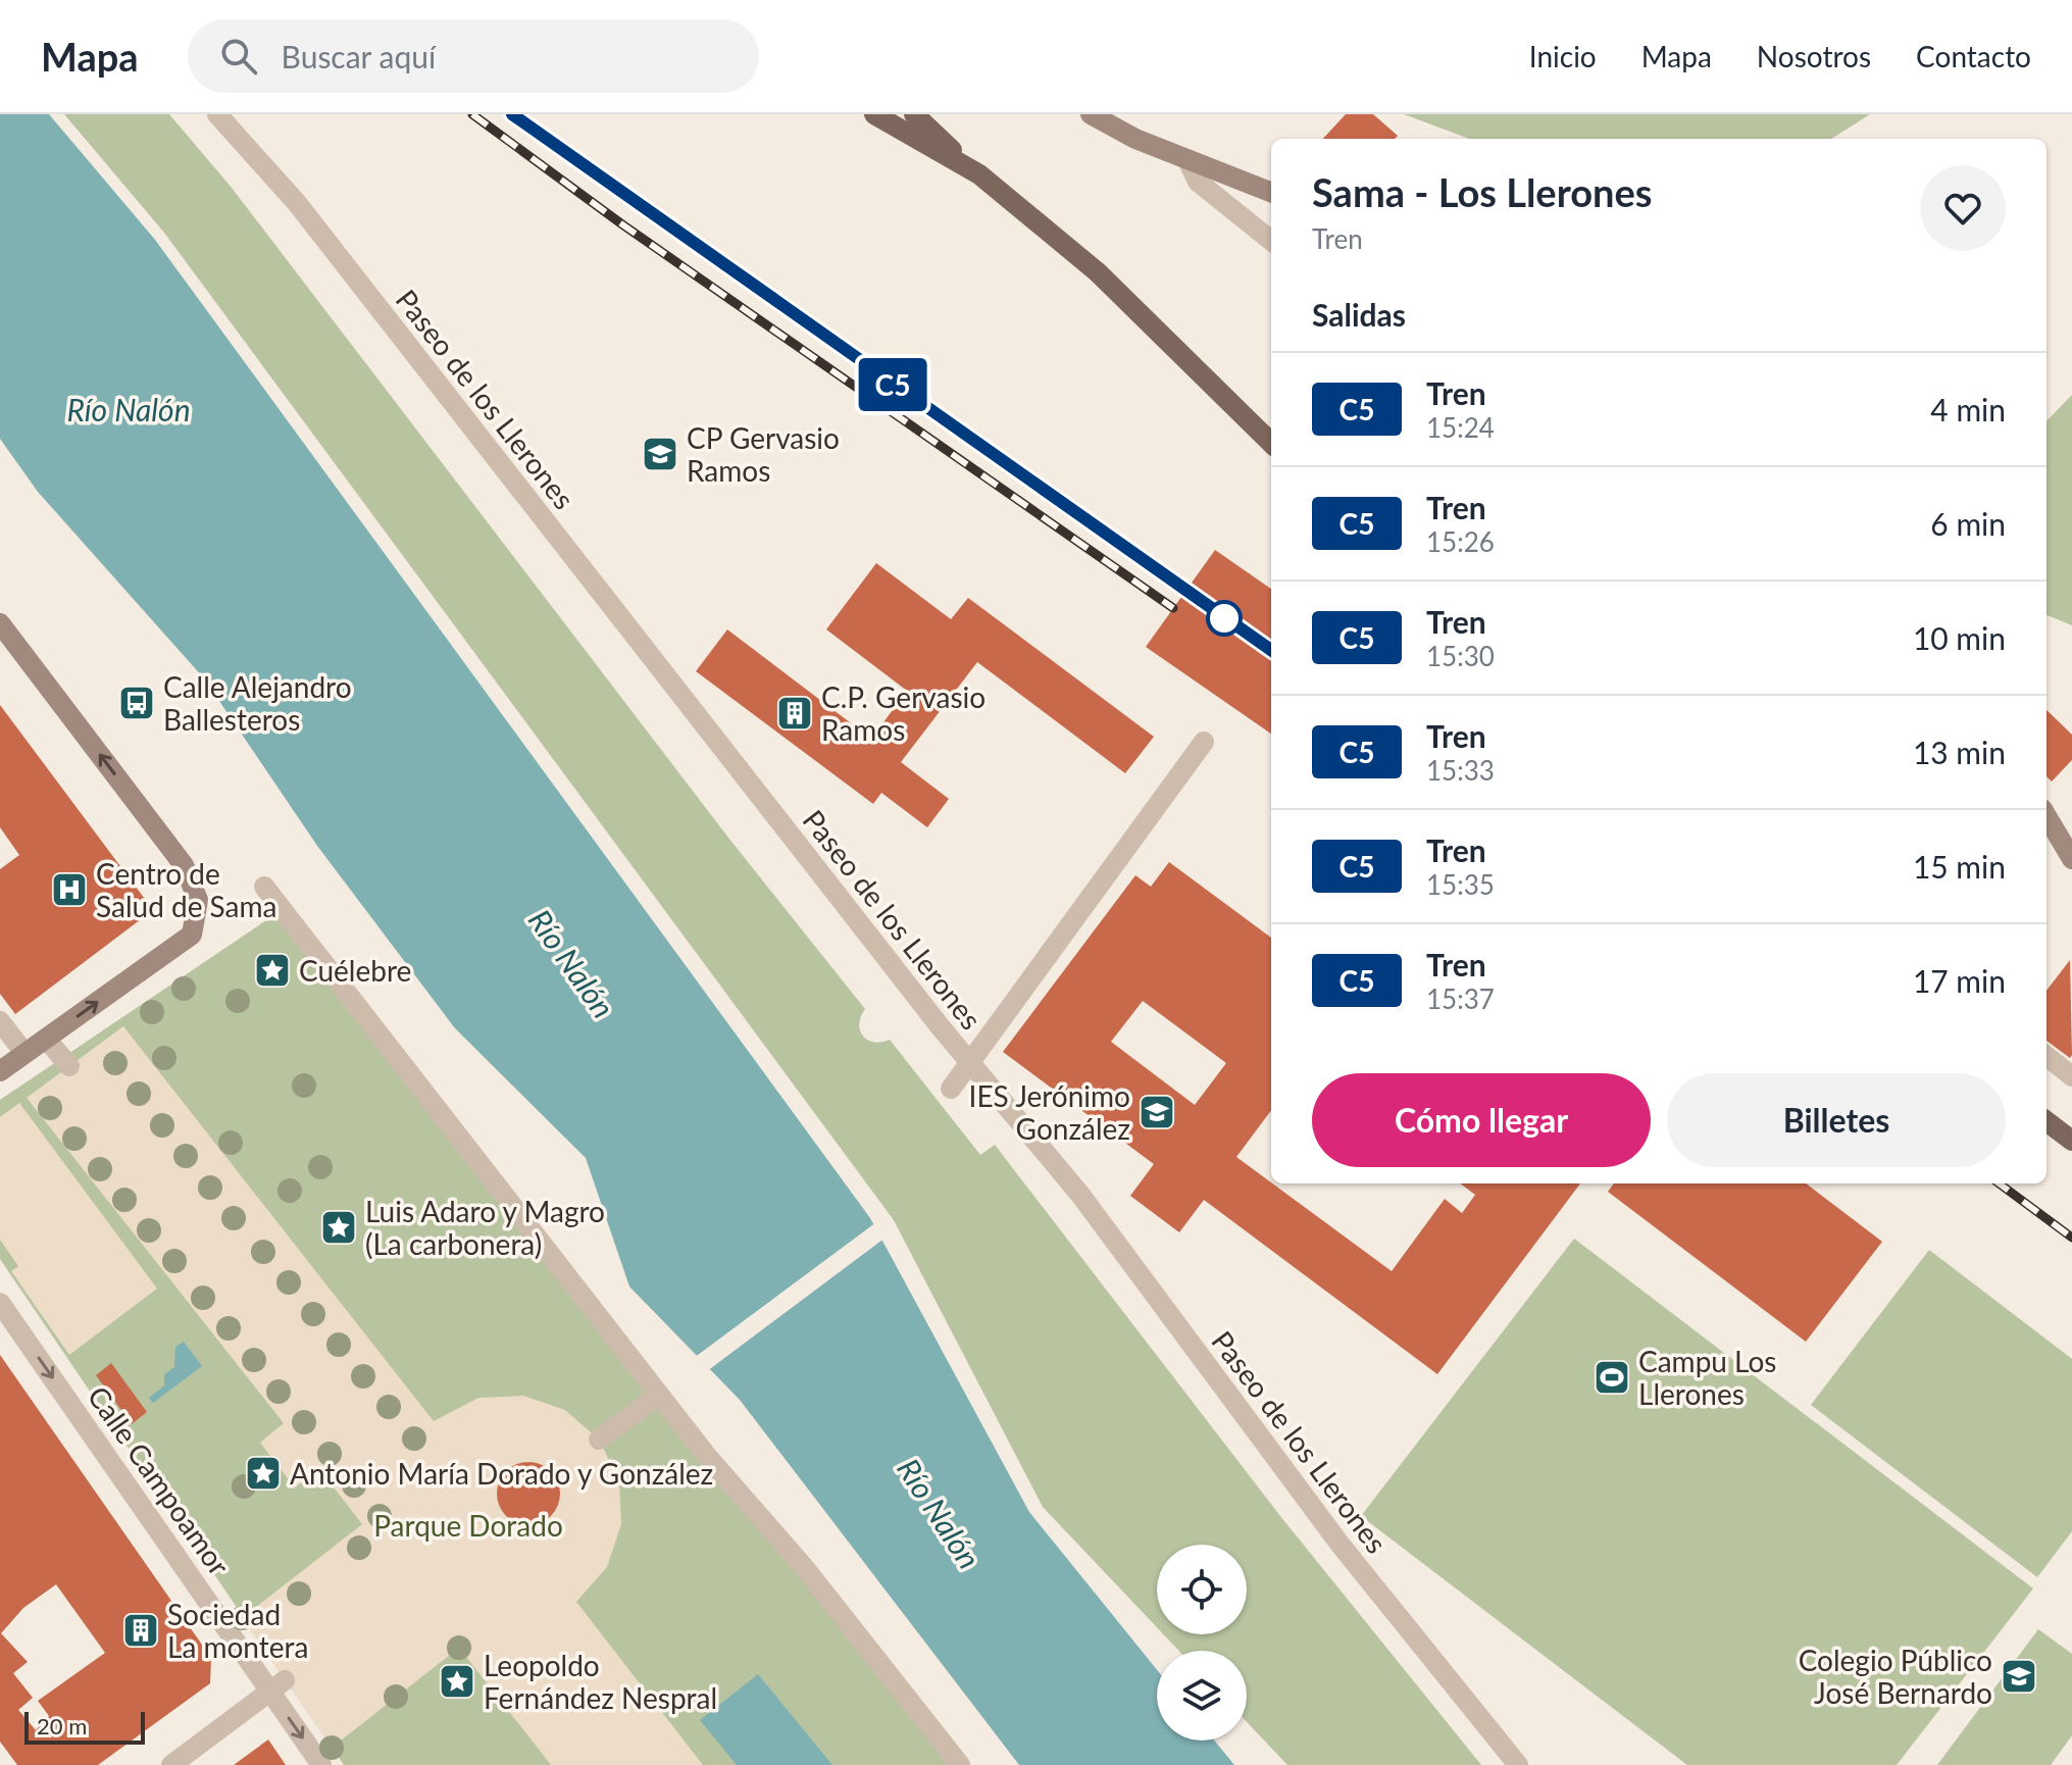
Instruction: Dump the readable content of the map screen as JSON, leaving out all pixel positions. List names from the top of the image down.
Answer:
{
  "streets": {
    "street": ["Paseo de los Llerones", "Calle Campoamor"]
  },
  "one_way": ["Calle Campoamor"],
  "water": ["Río Nalón"],
  "parks": ["Parque Dorado"],
  "places": {
    "school or university": ["CP Gervasio Ramos", "IES Jerónimo González", "Colegio Público José Bernardo"],
    "bus stop": ["Calle Alejandro Ballesteros"],
    "building": ["C.P. Gervasio Ramos", "Sociedad La montera"],
    "hospital": ["Centro de Salud de Sama"],
    "place": [
      "Cuélebre",
      "Luis Adaro y Magro (La carbonera)",
      "Antonio María Dorado y González",
      "Leopoldo Fernández Nespral"
    ],
    "sports": ["Campu Los Llerones"]
  },
  "scale_bar": "20 m",
  "page": {
    "header": "Mapa",
    "search": "Buscar aquí",
    "nav": [
      "Inicio",
      "Mapa",
      "Nosotros",
      "Contacto"
    ],
    "on_map": "C5",
    "heading": [
      ["Sama - Los Llerones", "Tren"],
      "Salidas"
    ],
    "list": [
      {
        "mark": "C5",
        "name": "Tren",
        "note": "15:24",
        "value": "4 min"
      },
      {
        "mark": "C5",
        "name": "Tren",
        "note": "15:26",
        "value": "6 min"
      },
      {
        "mark": "C5",
        "name": "Tren",
        "note": "15:30",
        "value": "10 min"
      },
      {
        "mark": "C5",
        "name": "Tren",
        "note": "15:33",
        "value": "13 min"
      },
      {
        "mark": "C5",
        "name": "Tren",
        "note": "15:35",
        "value": "15 min"
      },
      {
        "mark": "C5",
        "name": "Tren",
        "note": "15:37",
        "value": "17 min"
      }
    ],
    "buttons": ["Cómo llegar", "Billetes"],
    "scale": "20 m"
  }
}
